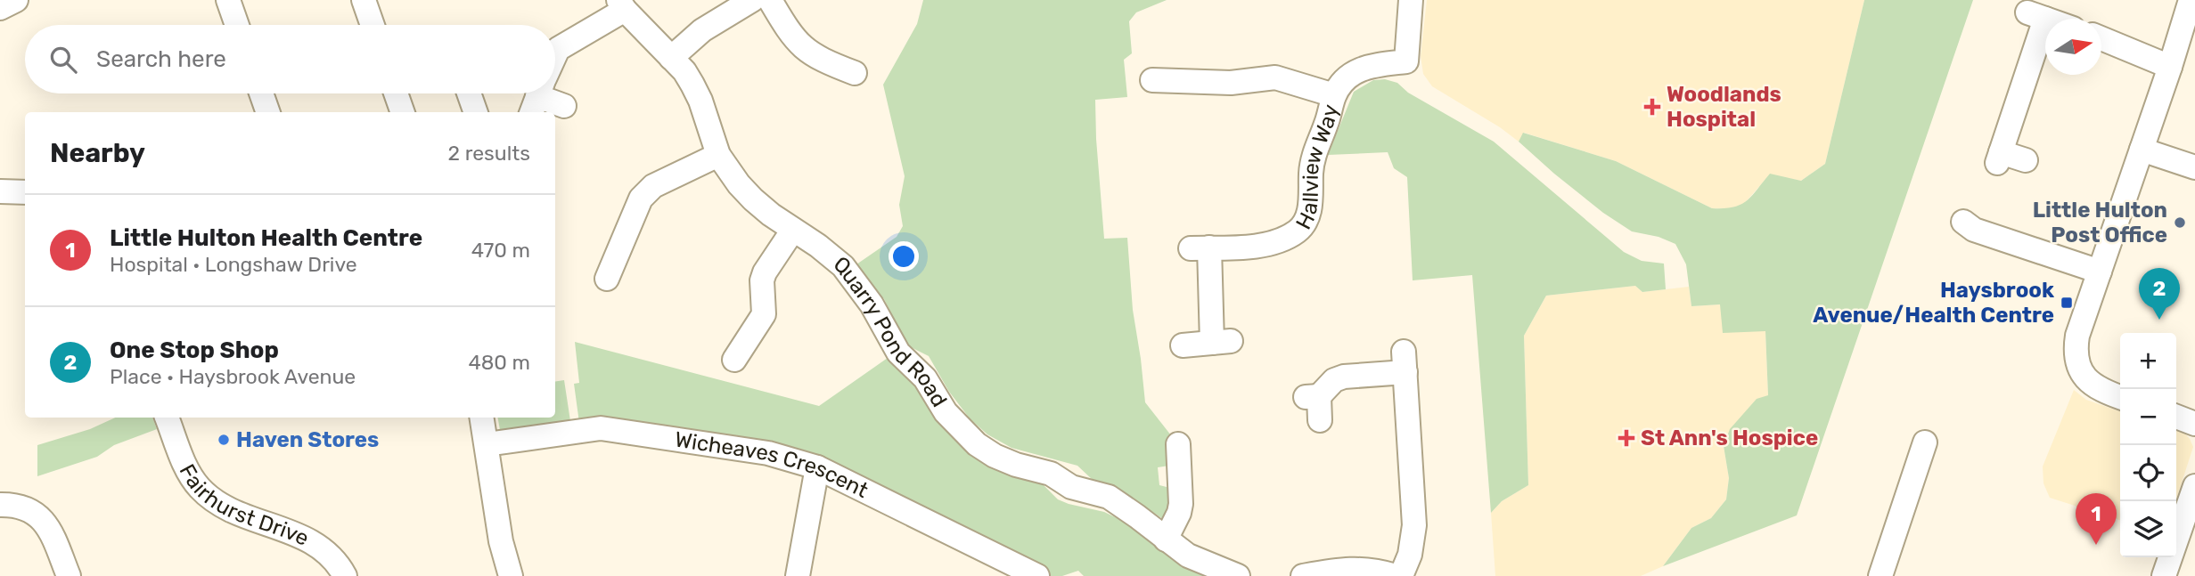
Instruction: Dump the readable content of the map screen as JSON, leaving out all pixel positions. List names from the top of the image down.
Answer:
{
  "streets": {
    "street": [
      "Hallview Way",
      "Quarry Pond Road",
      "Wicheaves Crescent",
      "Fairhurst Drive"
    ]
  },
  "places": {
    "health": ["Woodlands Hospital", "St Ann's Hospice"],
    "other": ["Little Hulton Post Office", "Haven Stores"],
    "transit": ["Haysbrook Avenue/Health Centre"]
  },
  "north": "right",
  "page": {
    "search": "Search here",
    "heading": ["Nearby", "2 results"],
    "list": [
      {
        "mark": "1",
        "name": "Little Hulton Health Centre",
        "note": "Hospital · Longshaw Drive",
        "value": "470 m"
      },
      {
        "mark": "2",
        "name": "One Stop Shop",
        "note": "Place · Haysbrook Avenue",
        "value": "480 m"
      }
    ],
    "pins": ["2", "1"],
    "map_buttons": ["+", "−"]
  }
}
